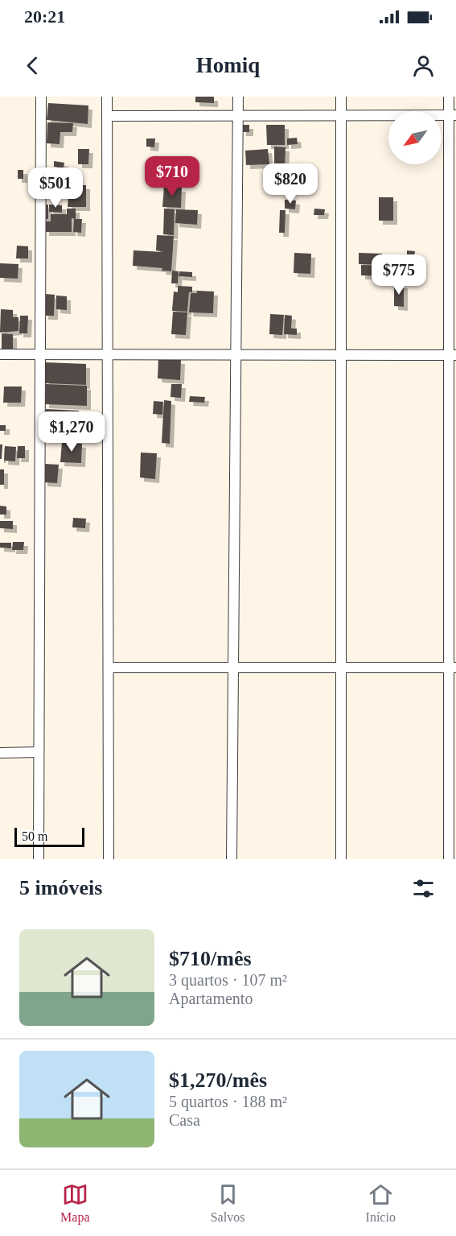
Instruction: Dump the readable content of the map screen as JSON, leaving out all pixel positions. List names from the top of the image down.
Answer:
{
  "scale_bar": "50 m",
  "north": "bottom left",
  "page": {
    "status": "20:21",
    "header": "Homiq",
    "price": [
      "$710",
      "$820",
      "$501",
      "$775",
      "$1,270"
    ],
    "scale": "50 m",
    "heading": "5 imóveis",
    "list": [
      {
        "name": "$710/mês",
        "note": "3 quartos · 107 m² · Apartamento"
      },
      {
        "name": "$1,270/mês",
        "note": "5 quartos · 188 m² · Casa"
      }
    ],
    "tabs": ["Mapa", "Salvos", "Início"]
  }
}
